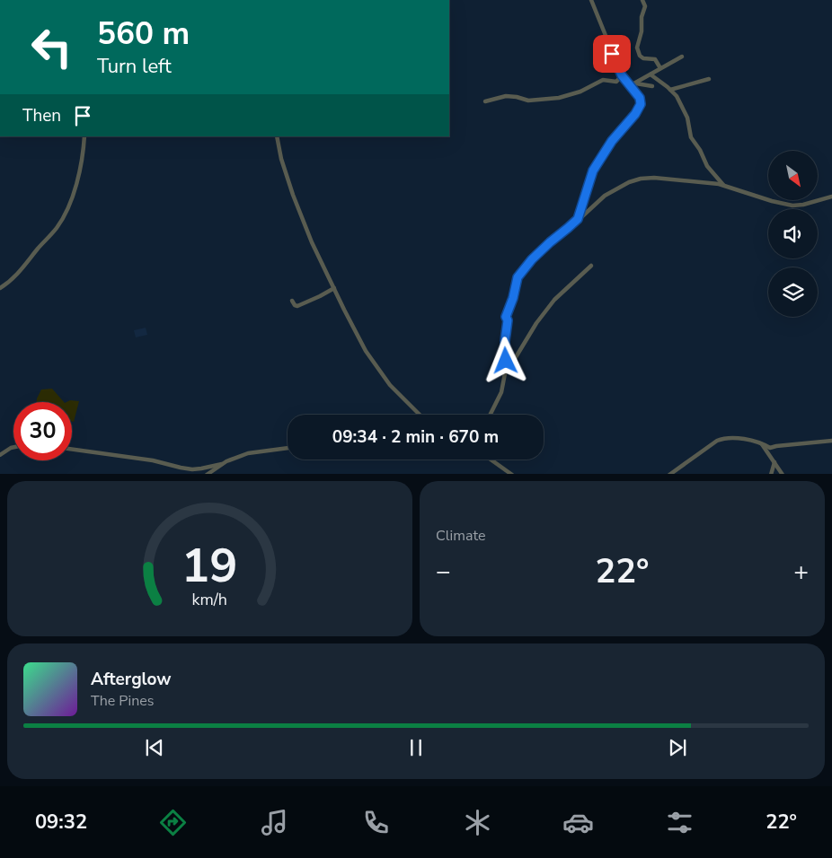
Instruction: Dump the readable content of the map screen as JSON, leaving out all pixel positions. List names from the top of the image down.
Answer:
{
  "north": "bottom right",
  "page": {
    "turn": ["560 m", "Turn left"],
    "then": "Then",
    "limit": "30",
    "trip": "09:34 · 2 min · 670 m",
    "tile": "Climate",
    "heat": ["−", "22°", "+"],
    "song": ["Afterglow", "The Pines"],
    "tabs": ["09:32", "22°"],
    "gauge": ["19", "km/h"]
  }
}
